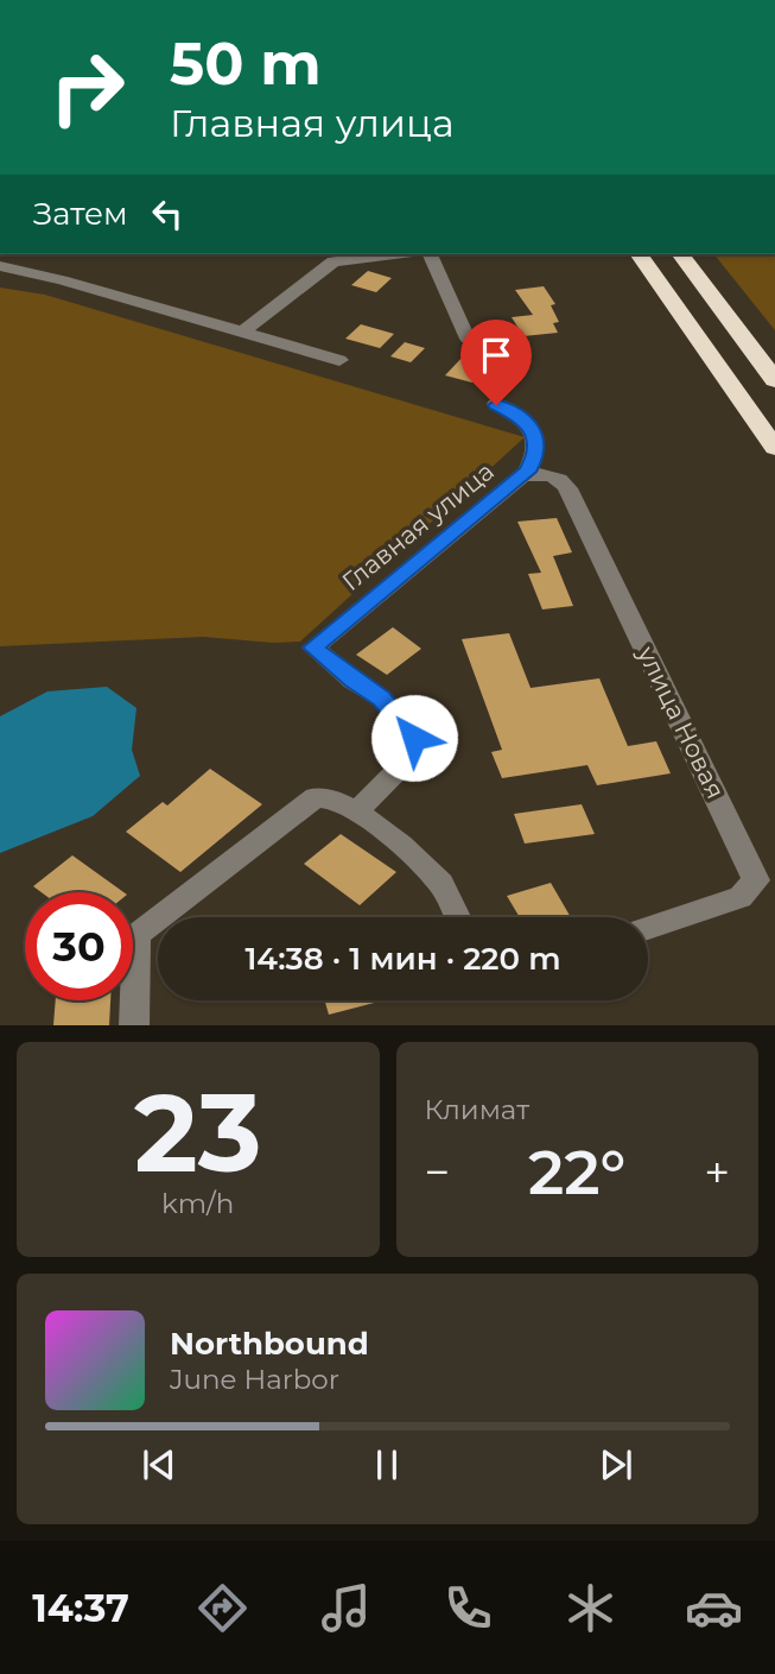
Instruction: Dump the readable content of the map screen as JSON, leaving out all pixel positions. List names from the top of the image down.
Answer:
{
  "streets": {
    "street": ["Главная улица", "улица Новая"]
  },
  "crossings": [
    ["Главная улица", "улица Новая"]
  ],
  "page": {
    "turn": ["50 m", "Главная улица"],
    "then": "Затем",
    "limit": "30",
    "trip": "14:38 · 1 мин · 220 m",
    "tile": [
      ["23", "km/h"],
      "Климат"
    ],
    "heat": ["−", "22°", "+"],
    "song": ["Northbound", "June Harbor"],
    "tabs": "14:37"
  }
}
